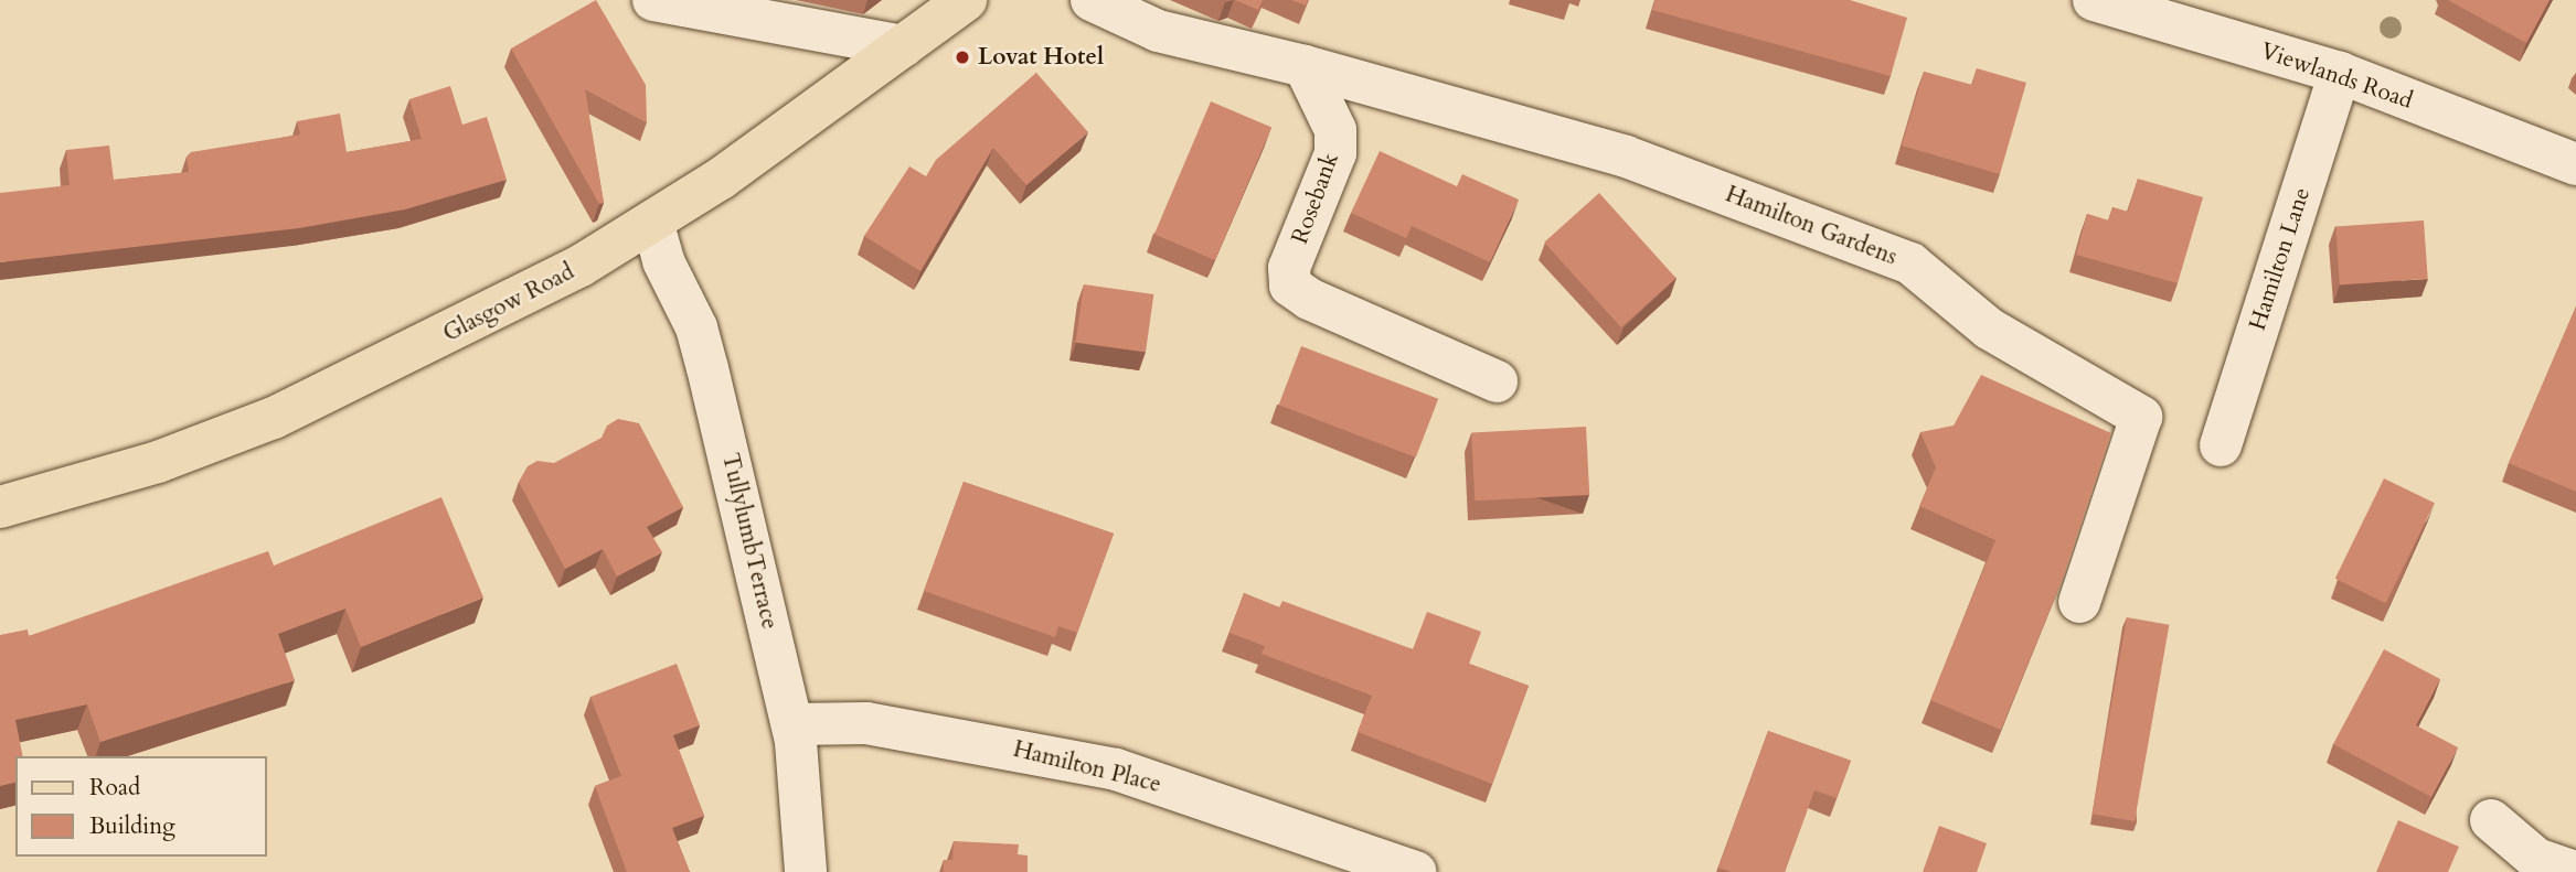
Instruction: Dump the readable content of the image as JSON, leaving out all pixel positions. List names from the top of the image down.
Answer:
{
  "streets": {
    "main road": ["Glasgow Road"],
    "street": [
      "Viewlands Road",
      "Rosebank",
      "Hamilton Gardens",
      "Hamilton Lane",
      "TullylumbTerrace",
      "Hamilton Place"
    ]
  },
  "crossings": [
    ["Viewlands Road", "Hamilton Lane"],
    ["Rosebank", "Hamilton Gardens"],
    ["Glasgow Road", "TullylumbTerrace"],
    ["TullylumbTerrace", "Hamilton Place"]
  ],
  "places": ["Lovat Hotel"],
  "legend": ["Road", "Building"]
}
